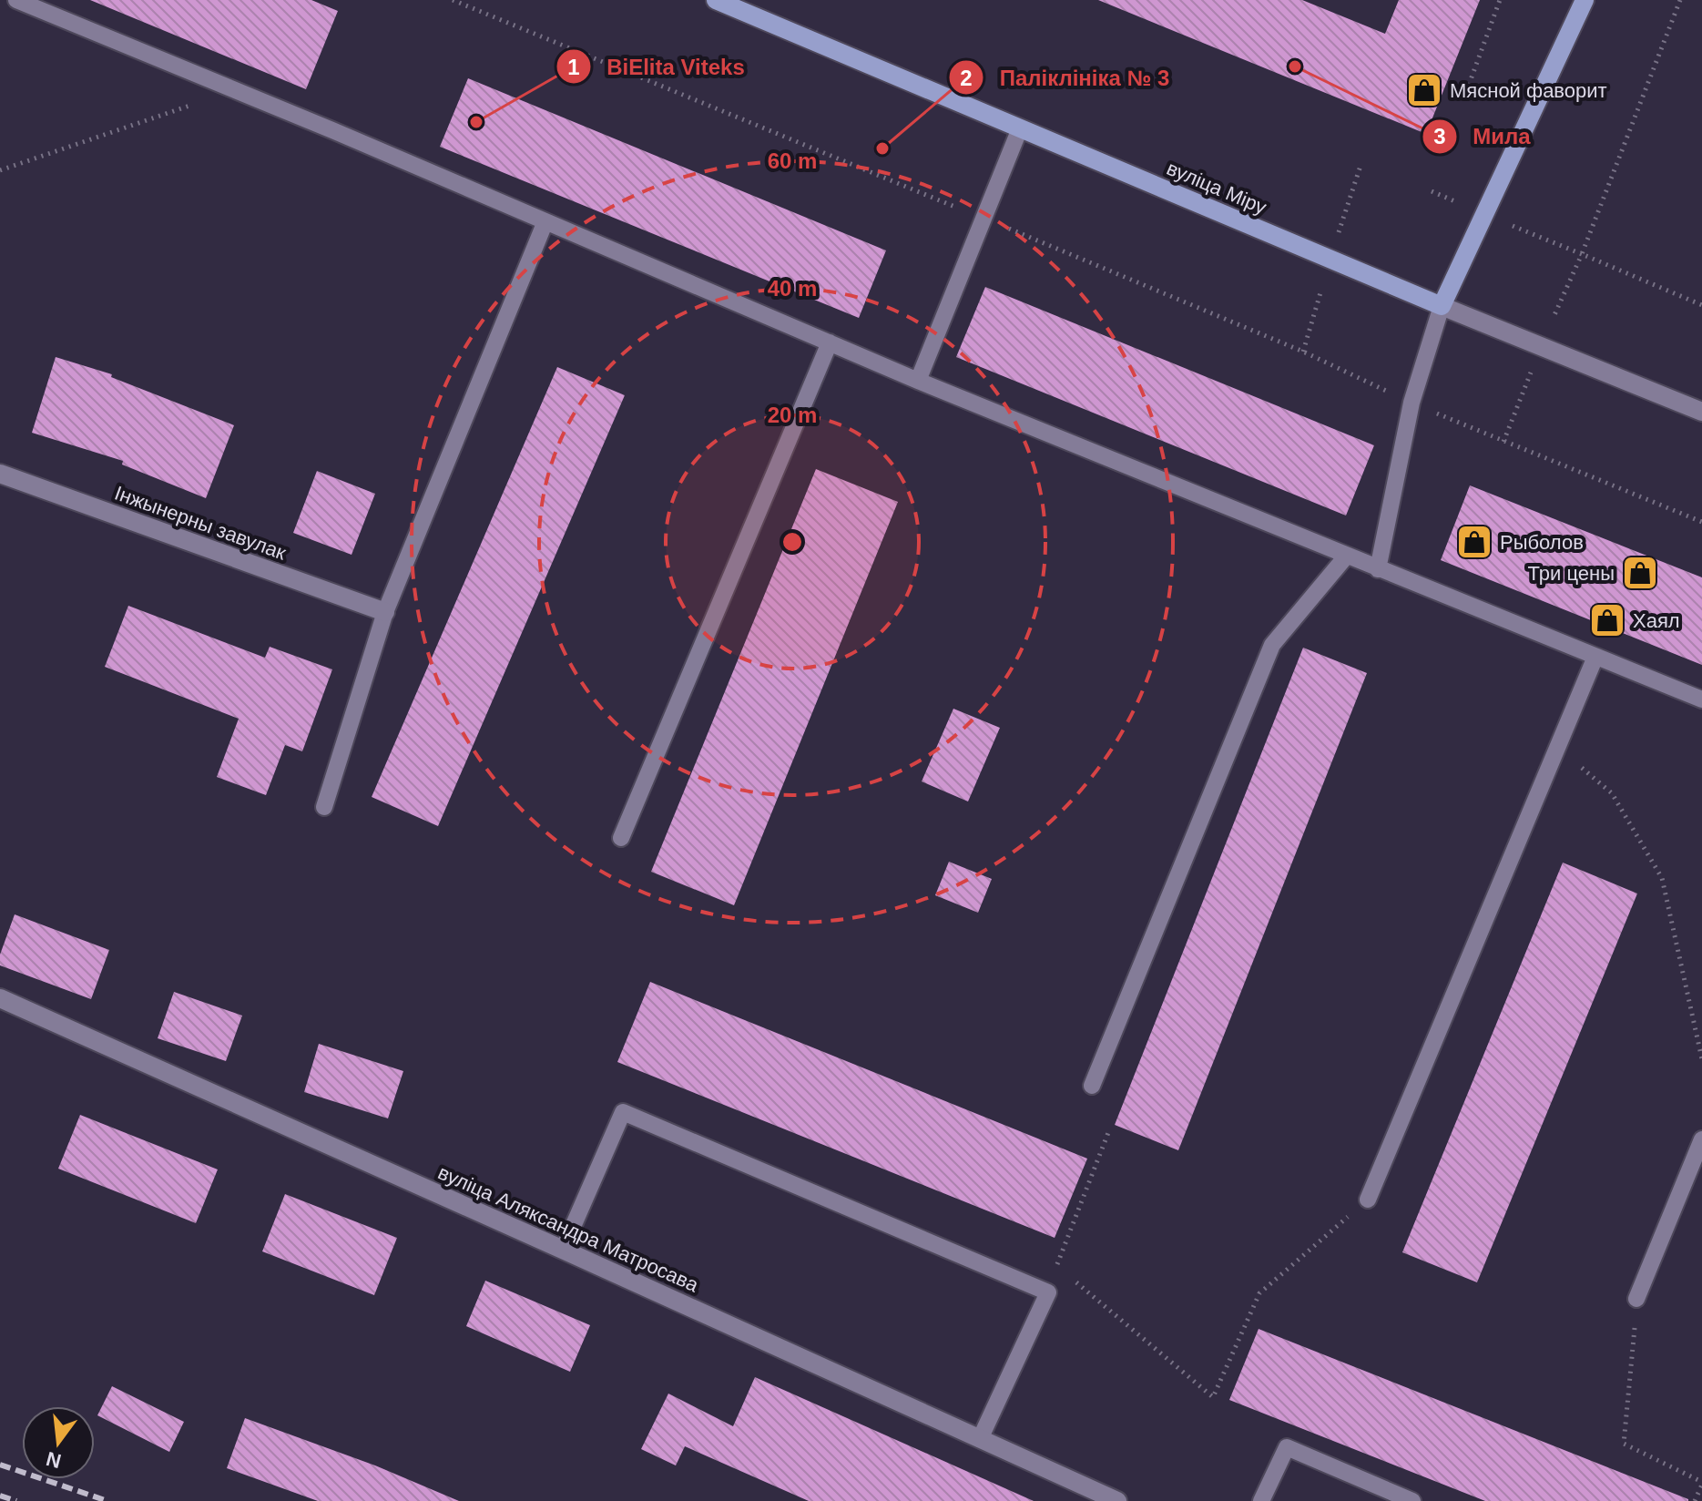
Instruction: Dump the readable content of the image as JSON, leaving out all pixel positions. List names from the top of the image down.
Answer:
{
  "streets": {
    "main road": ["вуліца Міру"],
    "street": ["Інжынерны завулак", "вуліца Аляксандра Матросава"]
  },
  "places": {
    "other": ["Мила", "BiElita Viteks", "Паліклініка № 3"],
    "shop": [
      "Мясной фаворит",
      "Рыболов",
      "Три цены",
      "Хаял"
    ]
  },
  "north": "bottom",
  "rings": ["60 m", "40 m", "20 m"]
}
